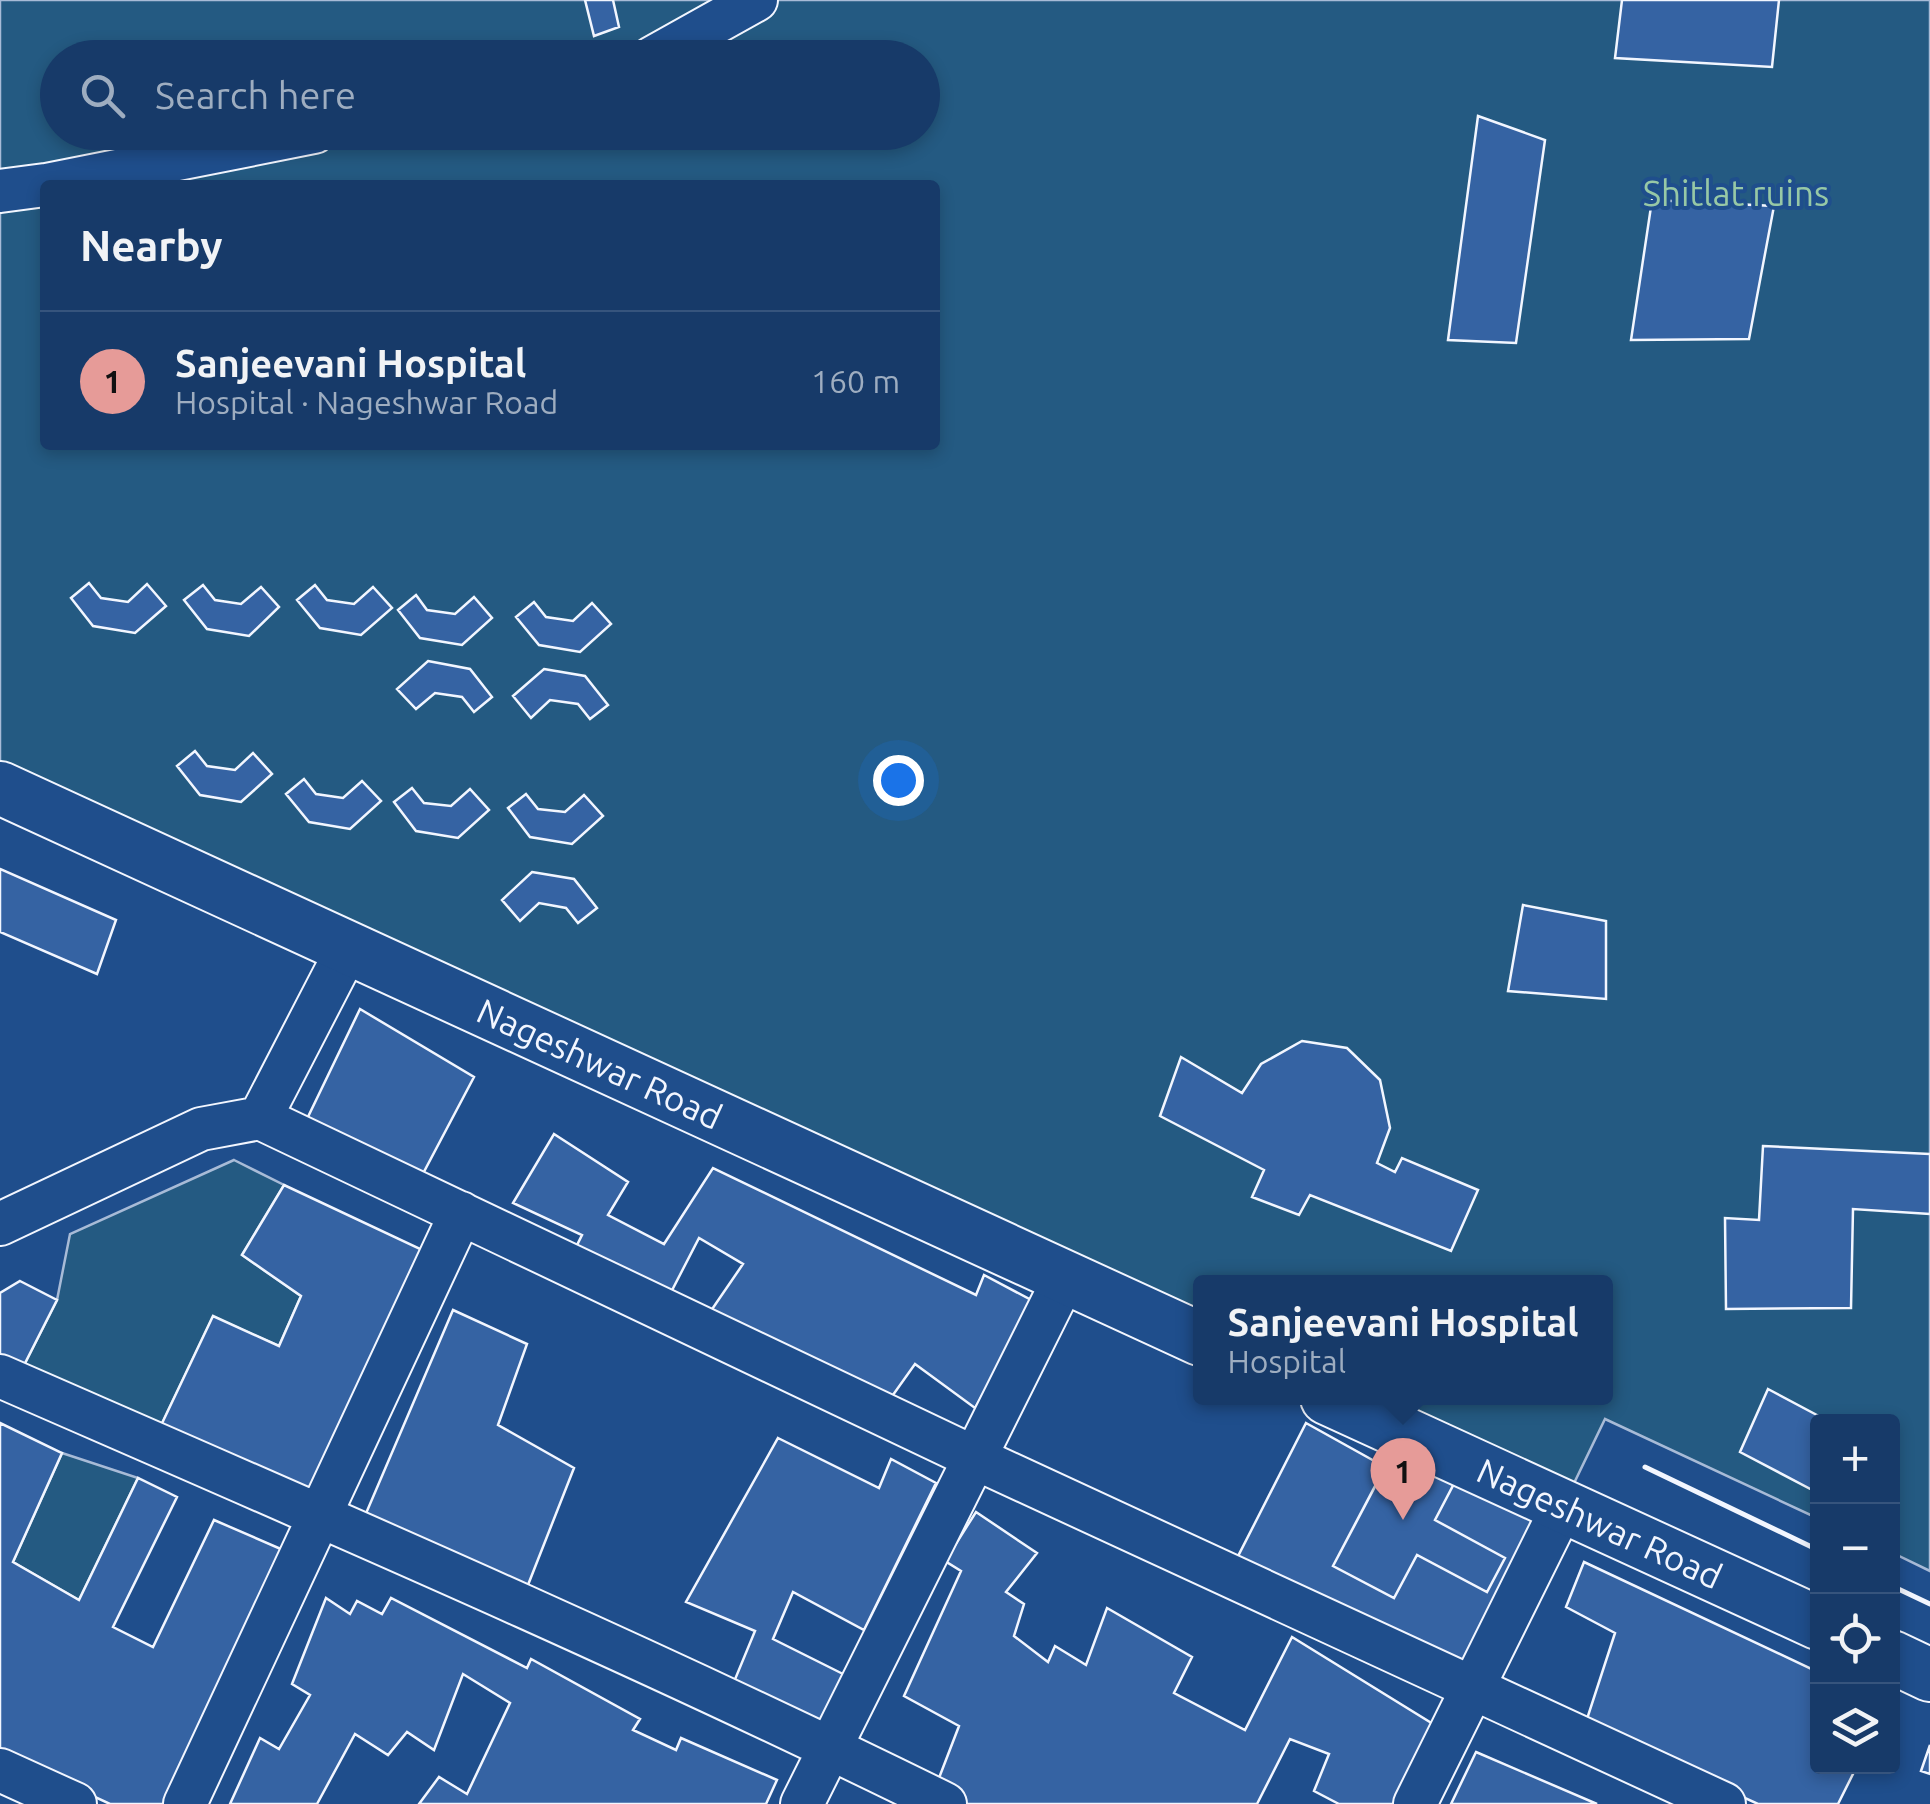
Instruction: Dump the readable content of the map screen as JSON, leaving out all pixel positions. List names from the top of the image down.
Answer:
{
  "streets": {
    "main road": ["Nageshwar Road"]
  },
  "parks": ["Shitlat ruins"],
  "page": {
    "search": "Search here",
    "heading": "Nearby",
    "list": [
      {
        "mark": "1",
        "name": "Sanjeevani Hospital",
        "note": "Hospital · Nageshwar Road",
        "value": "160 m"
      }
    ],
    "popup": ["Sanjeevani Hospital", "Hospital"],
    "map_buttons": ["+", "−"],
    "pins": "1"
  }
}
